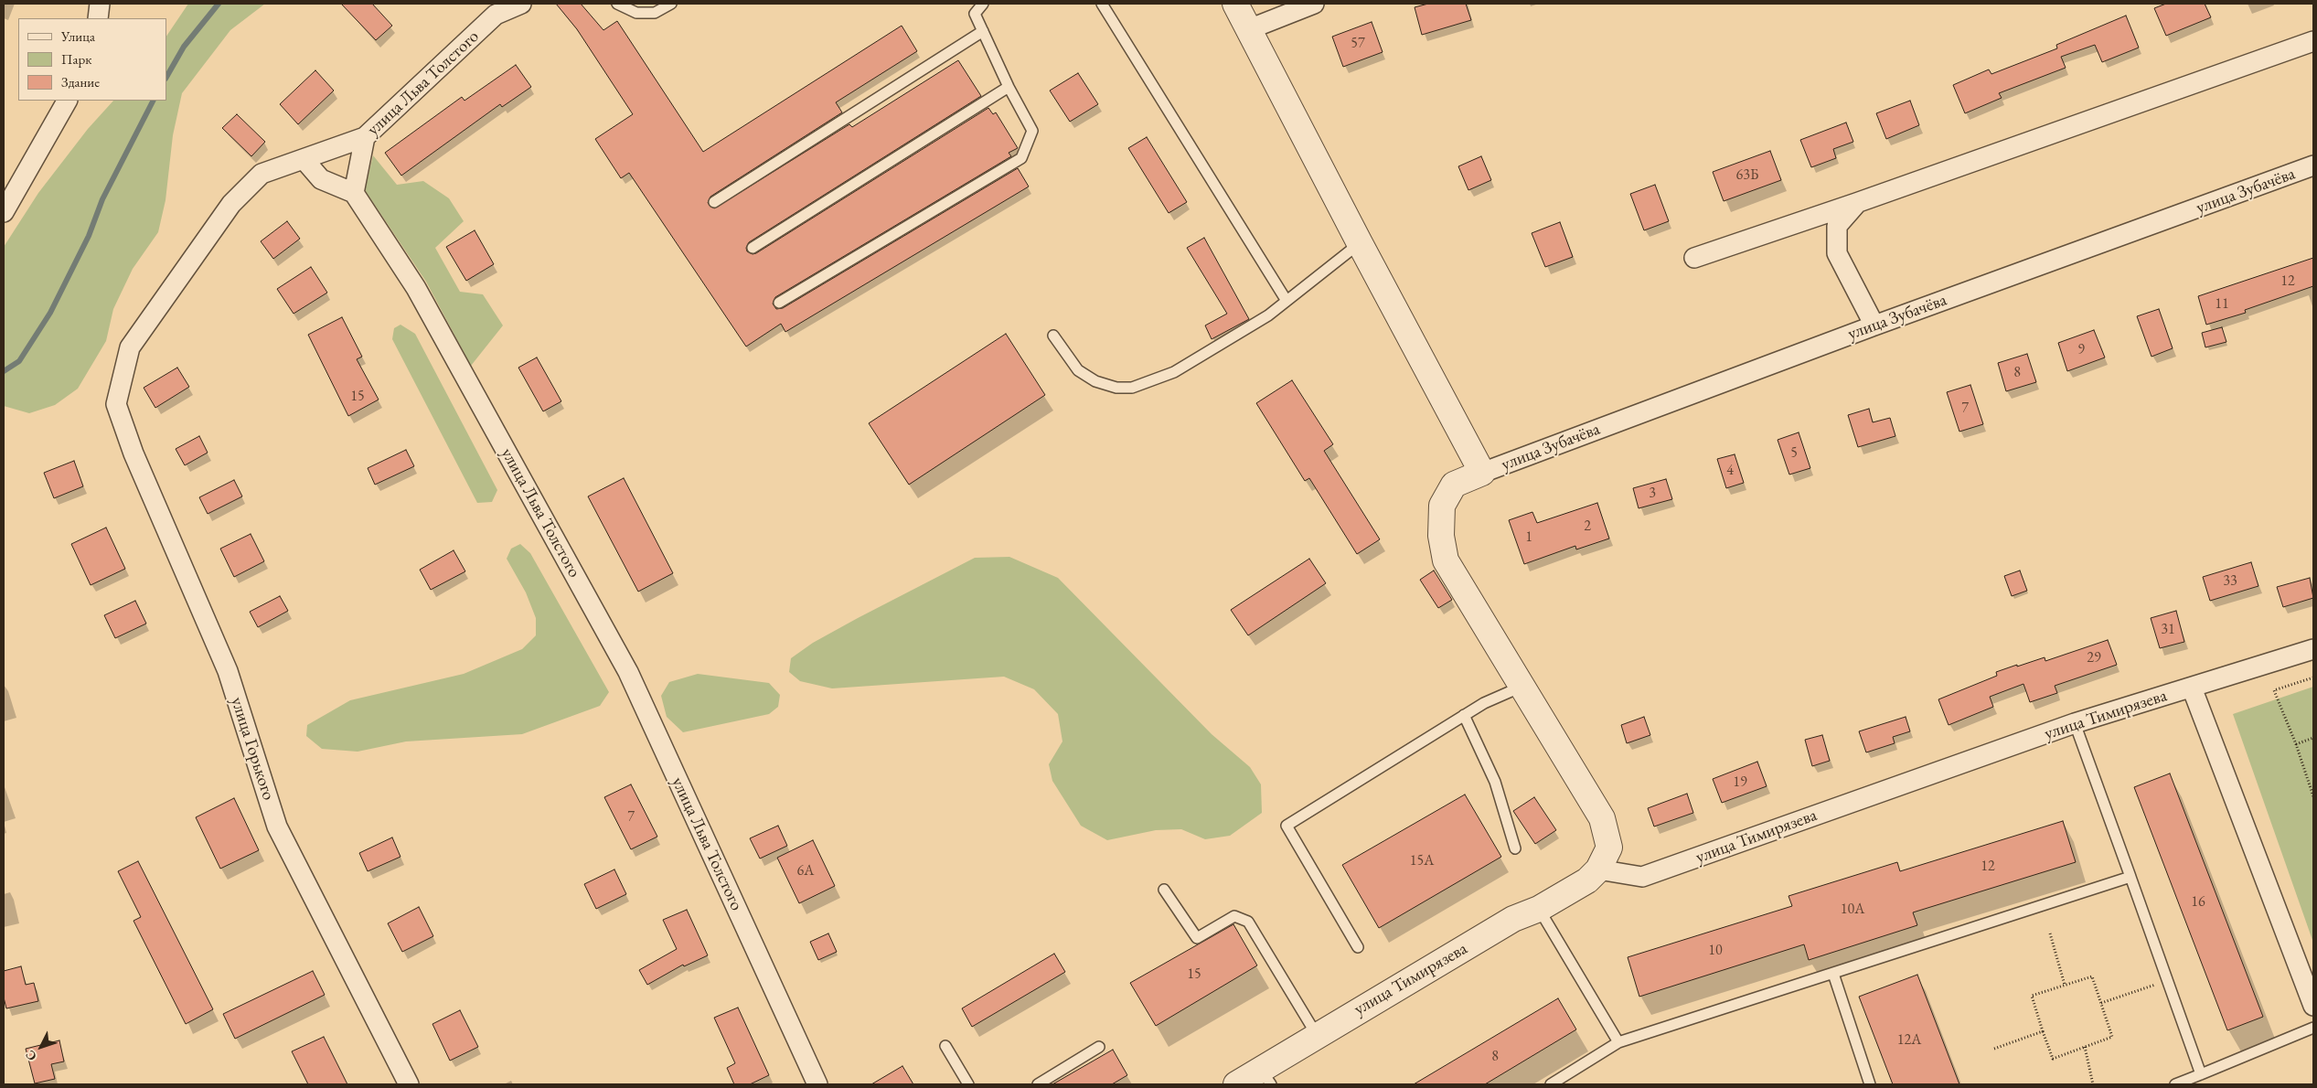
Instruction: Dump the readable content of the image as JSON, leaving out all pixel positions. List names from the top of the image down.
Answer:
{
  "streets": {
    "street": [
      "улица Льва Толстого",
      "улица Зубачёва",
      "улица Тимирязева",
      "улица Горького"
    ]
  },
  "house_numbers": [
    "57",
    "63Б",
    "12",
    "11",
    "9",
    "8",
    "15",
    "7",
    "5",
    "4",
    "3",
    "2",
    "1",
    "33",
    "31",
    "29",
    "19",
    "7",
    "15А",
    "12",
    "6А",
    "16",
    "10А",
    "10",
    "15",
    "12А",
    "8"
  ],
  "legend": ["Улица", "Парк", "Здание"],
  "north": "bottom left"
}
